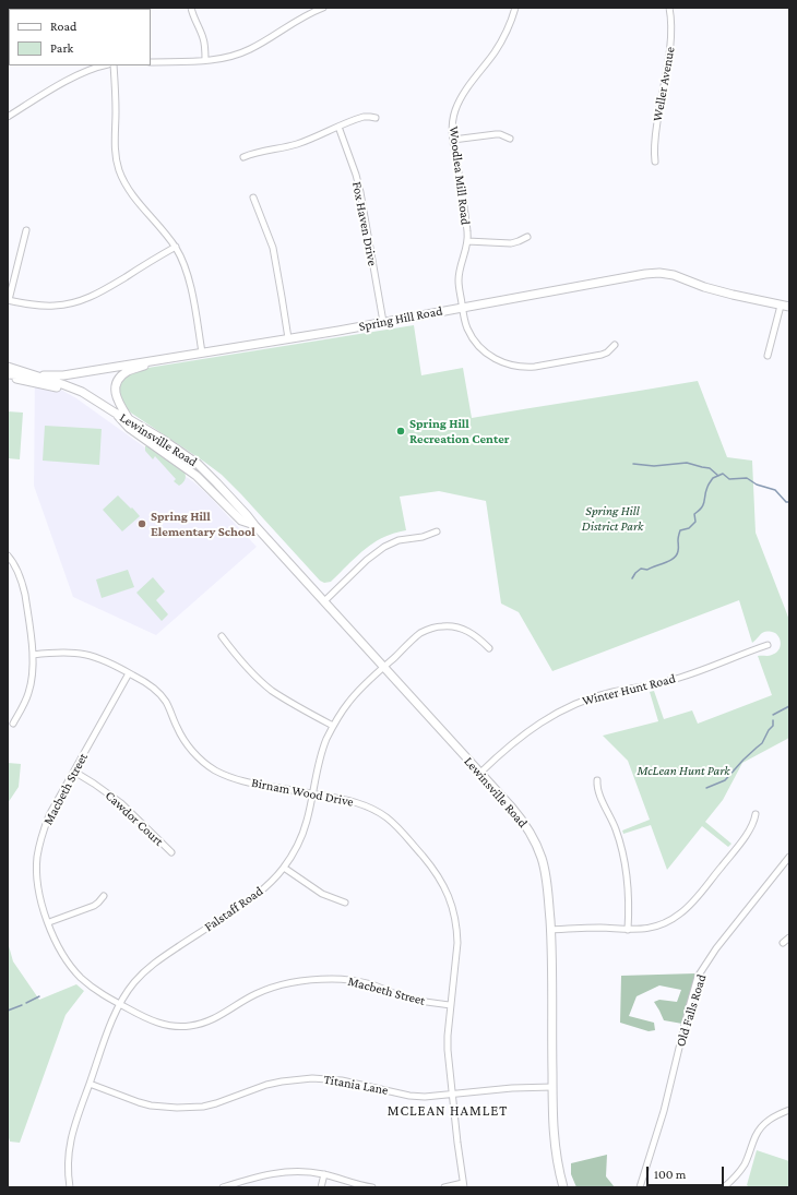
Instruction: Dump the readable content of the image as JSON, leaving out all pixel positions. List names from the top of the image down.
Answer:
{
  "streets": {
    "main road": ["Spring Hill Road", "Lewinsville Road"],
    "street": [
      "Weller Avenue",
      "Woodlea Mill Road",
      "Fox Haven Drive",
      "Winter Hunt Road",
      "Macbeth Street",
      "Birnam Wood Drive",
      "Cawdor Court",
      "Falstaff Road",
      "Old Falls Road",
      "Titania Lane"
    ]
  },
  "crossings": [
    ["Woodlea Mill Road", "Spring Hill Road"],
    ["Fox Haven Drive", "Spring Hill Road"],
    ["Spring Hill Road", "Lewinsville Road"],
    ["Lewinsville Road", "Winter Hunt Road"],
    ["Lewinsville Road", "Falstaff Road"],
    ["Lewinsville Road", "Titania Lane"],
    ["Macbeth Street", "Birnam Wood Drive"],
    ["Macbeth Street", "Cawdor Court"],
    ["Macbeth Street", "Falstaff Road"],
    ["Birnam Wood Drive", "Falstaff Road"],
    ["Birnam Wood Drive", "Titania Lane"],
    ["Falstaff Road", "Titania Lane"]
  ],
  "districts": ["MCLEAN HAMLET"],
  "parks": ["Spring Hill District Park", "McLean Hunt Park"],
  "places": ["Spring Hill Recreation Center", "Spring Hill Elementary School"],
  "legend": ["Road", "Park"],
  "scale_bar": "100 m"
}
